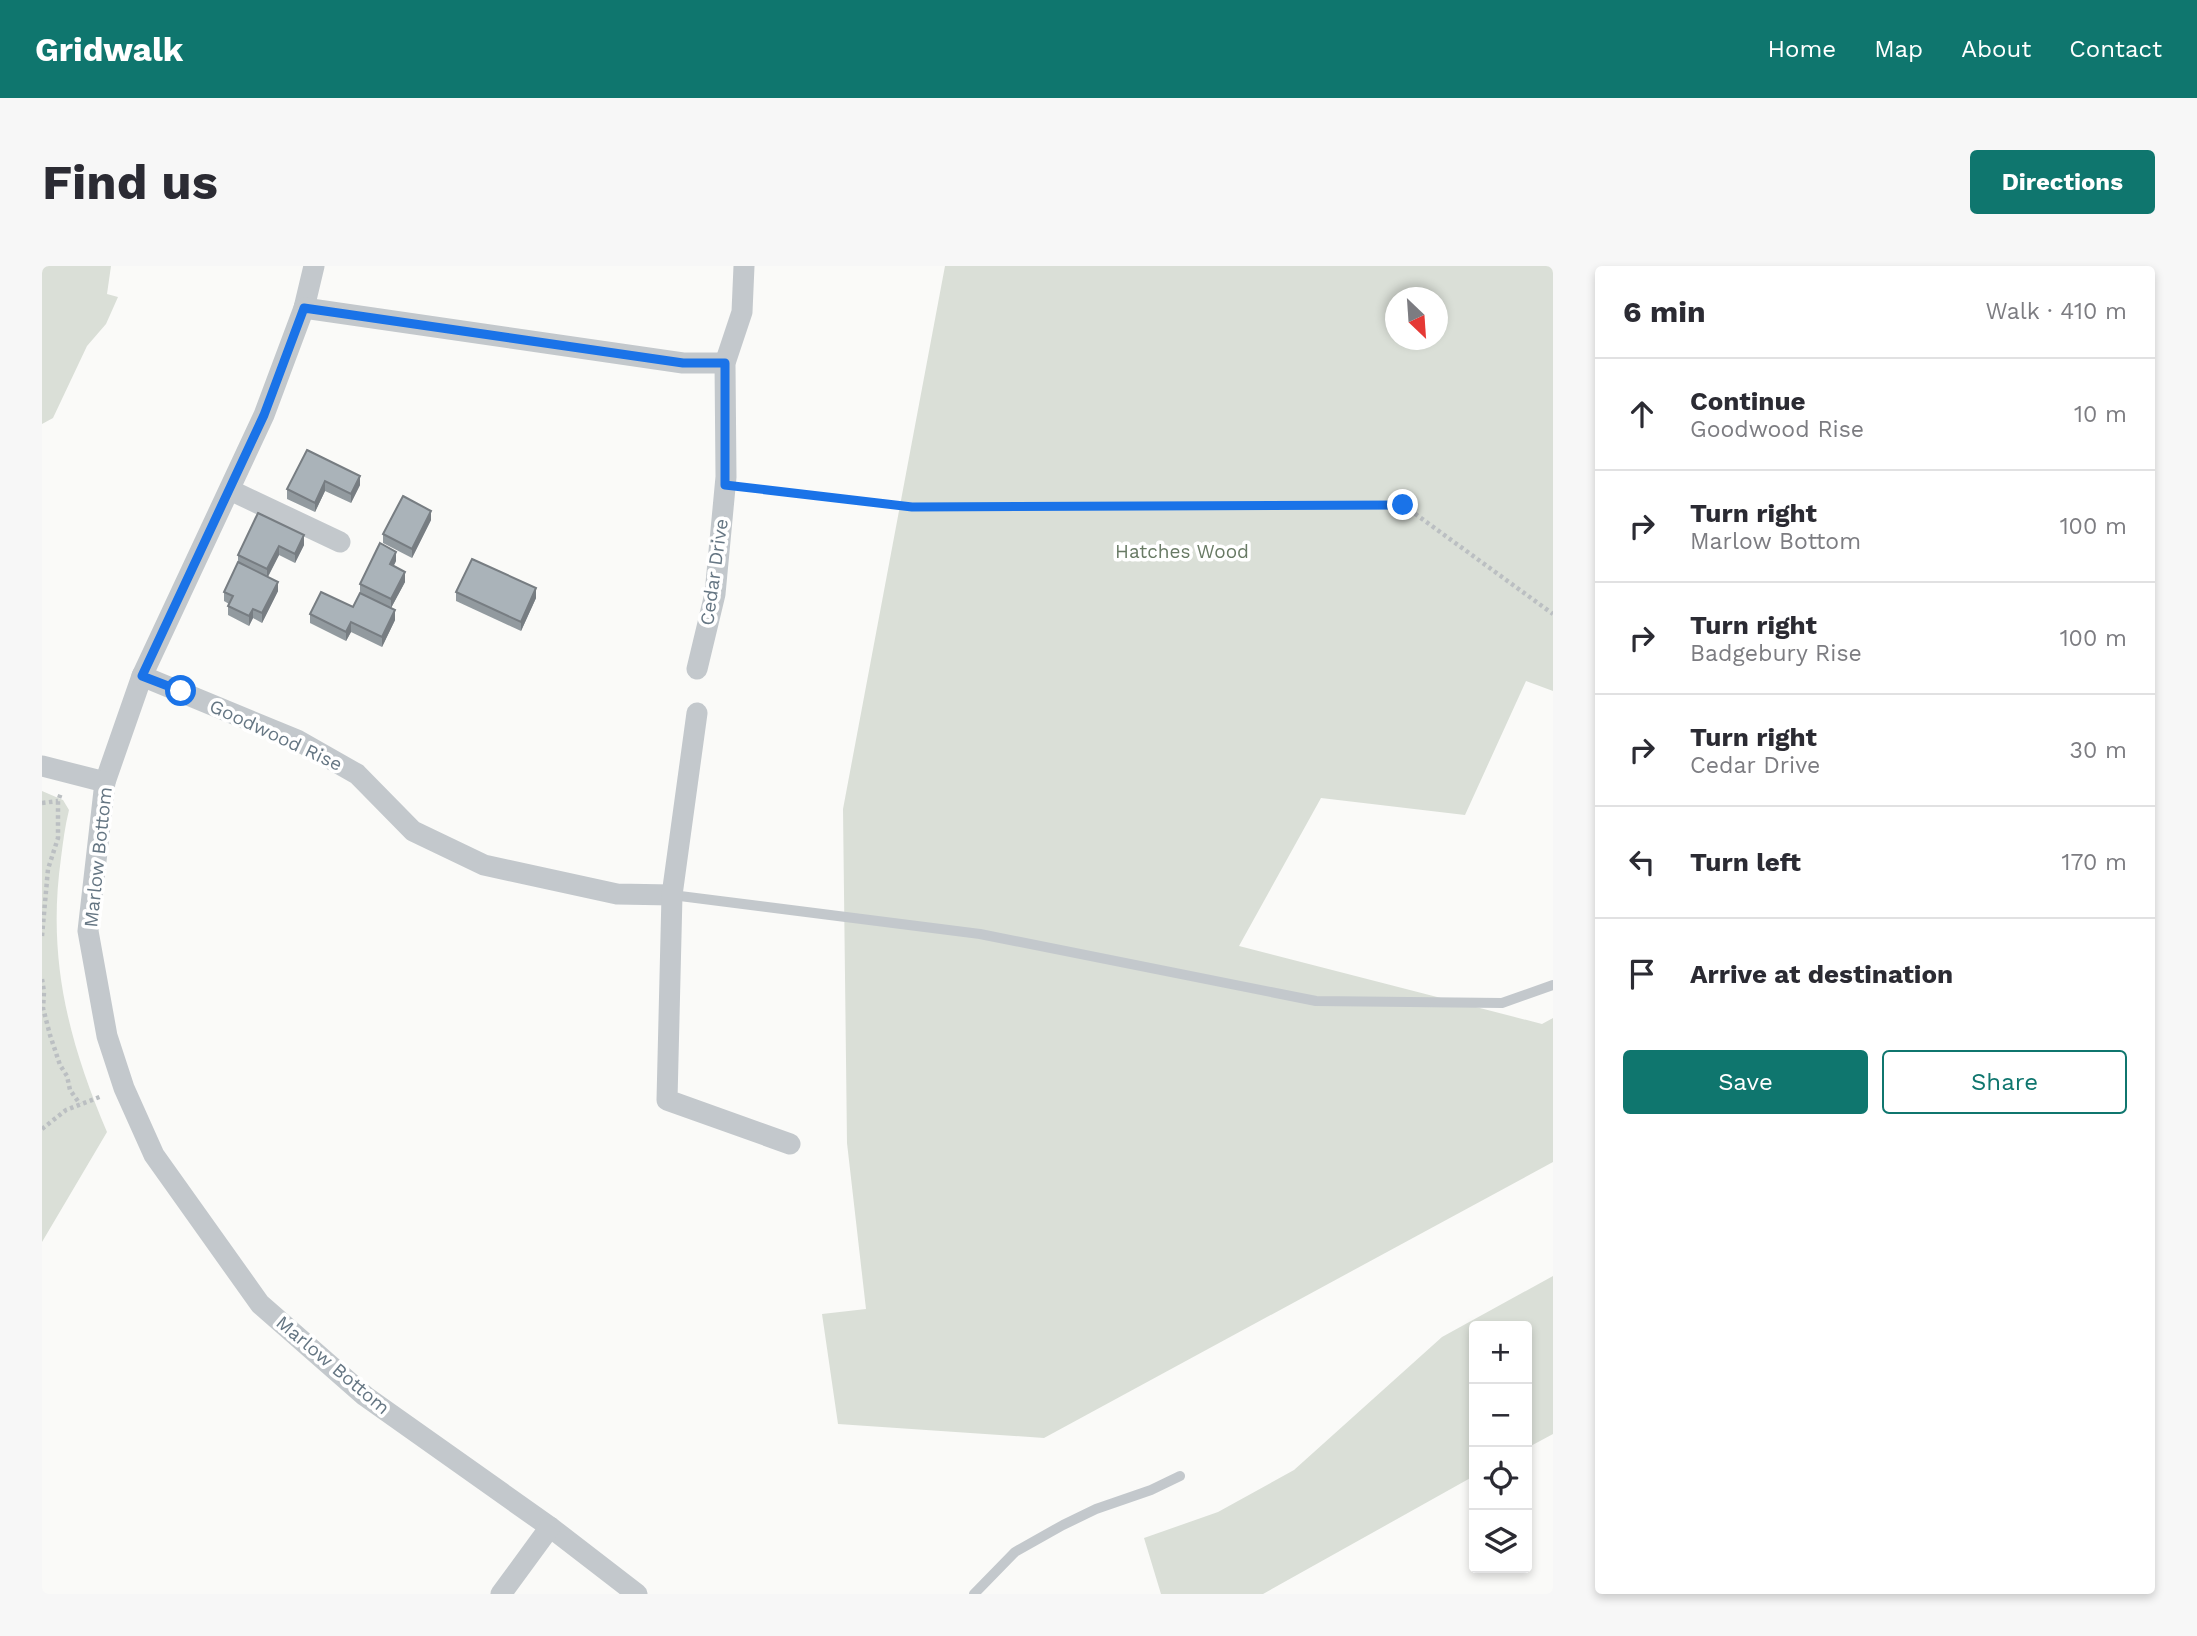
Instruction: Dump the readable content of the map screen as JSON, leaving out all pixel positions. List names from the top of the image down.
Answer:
{
  "streets": {
    "street": ["Cedar Drive", "Goodwood Rise", "Marlow Bottom"]
  },
  "crossings": [
    ["Goodwood Rise", "Marlow Bottom"]
  ],
  "parks": ["Hatches Wood"],
  "north": "bottom right",
  "page": {
    "header": "Gridwalk",
    "nav": [
      "Home",
      "Map",
      "About",
      "Contact"
    ],
    "buttons": [
      "Directions",
      ["Save", "Share"]
    ],
    "title": "Find us",
    "heading": ["6 min", "Walk · 410 m"],
    "list": [
      ["Continue", "Goodwood Rise", "10 m"],
      ["Turn right", "Marlow Bottom", "100 m"],
      ["Turn right", "Badgebury Rise", "100 m"],
      ["Turn right", "Cedar Drive", "30 m"],
      ["Turn left", "170 m"],
      "Arrive at destination"
    ],
    "map_buttons": ["+", "−"]
  }
}
